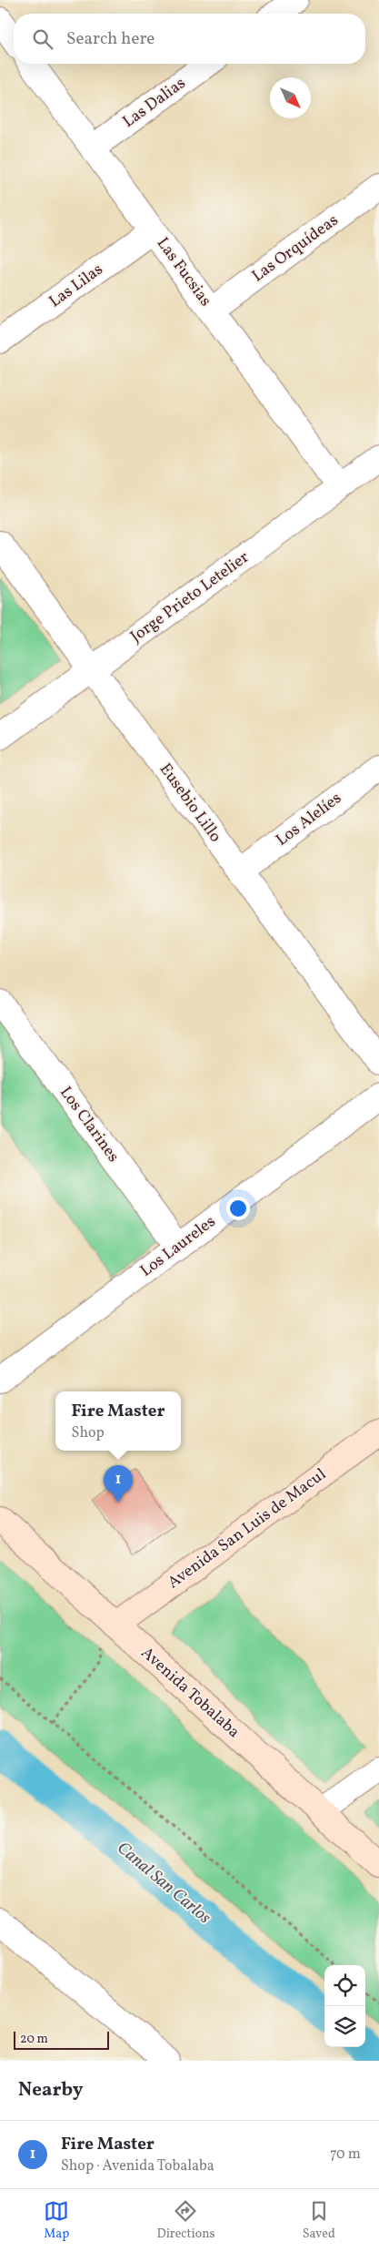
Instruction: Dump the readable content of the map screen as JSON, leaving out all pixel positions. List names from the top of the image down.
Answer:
{
  "streets": {
    "main road": ["Avenida San Luis de Macul", "Avenida Tobalaba"],
    "street": [
      "Las Dalias",
      "Las Orquídeas",
      "Las Fucsias",
      "Las Lilas",
      "Jorge Prieto Letelier",
      "Eusebio Lillo",
      "Los Alelíes",
      "Los Clarines",
      "Los Laureles"
    ]
  },
  "crossings": [
    ["Las Dalias", "Las Fucsias"],
    ["Las Orquídeas", "Las Fucsias"],
    ["Las Fucsias", "Las Lilas"],
    ["Las Fucsias", "Jorge Prieto Letelier"],
    ["Jorge Prieto Letelier", "Eusebio Lillo"],
    ["Eusebio Lillo", "Los Alelíes"],
    ["Los Clarines", "Los Laureles"],
    ["Avenida San Luis de Macul", "Avenida Tobalaba"]
  ],
  "water": ["Canal San Carlos"],
  "scale_bar": "20 m",
  "north": "bottom right",
  "page": {
    "search": "Search here",
    "popup": ["Fire Master", "Shop"],
    "pins": "1",
    "scale": "20 m",
    "heading": "Nearby",
    "list": [
      {
        "mark": "1",
        "name": "Fire Master",
        "note": "Shop · Avenida Tobalaba",
        "value": "70 m"
      }
    ],
    "nav": ["Map", "Directions", "Saved"]
  }
}
